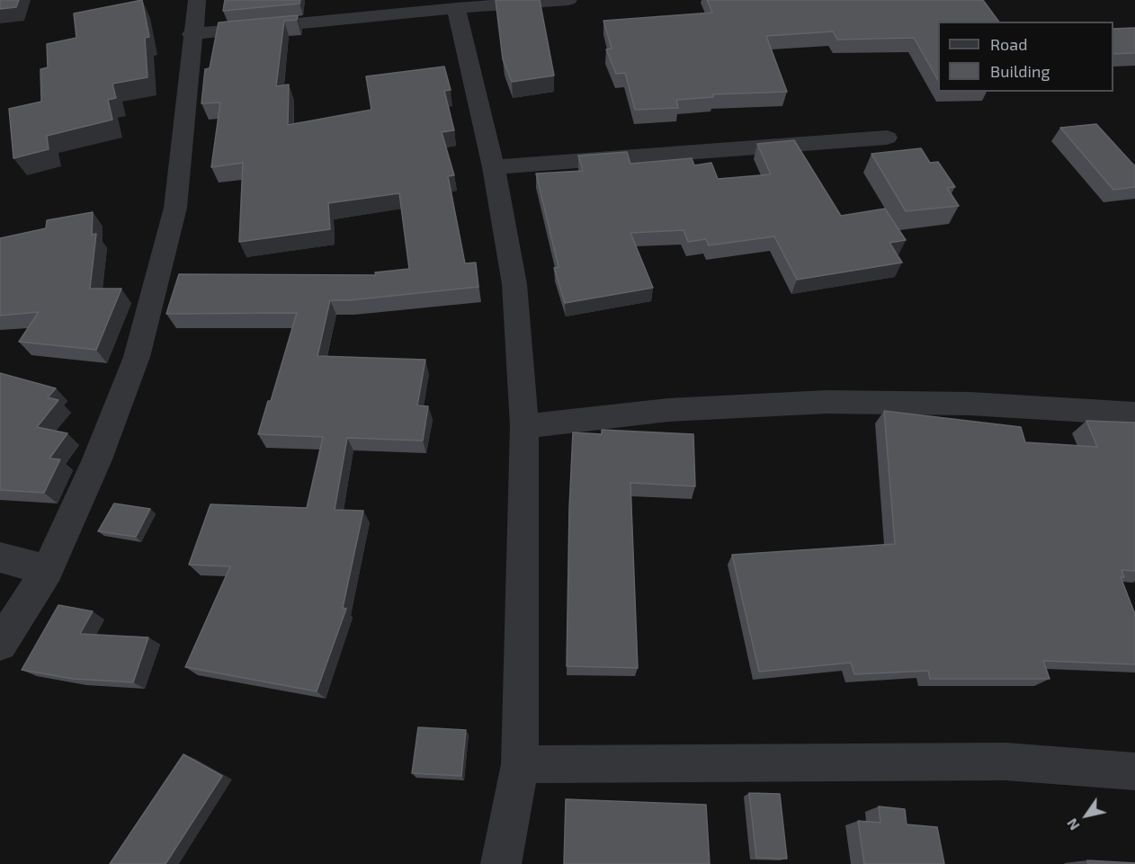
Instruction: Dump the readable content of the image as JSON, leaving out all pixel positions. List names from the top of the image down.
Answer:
{
  "legend": ["Road", "Building"],
  "north": "bottom left"
}
